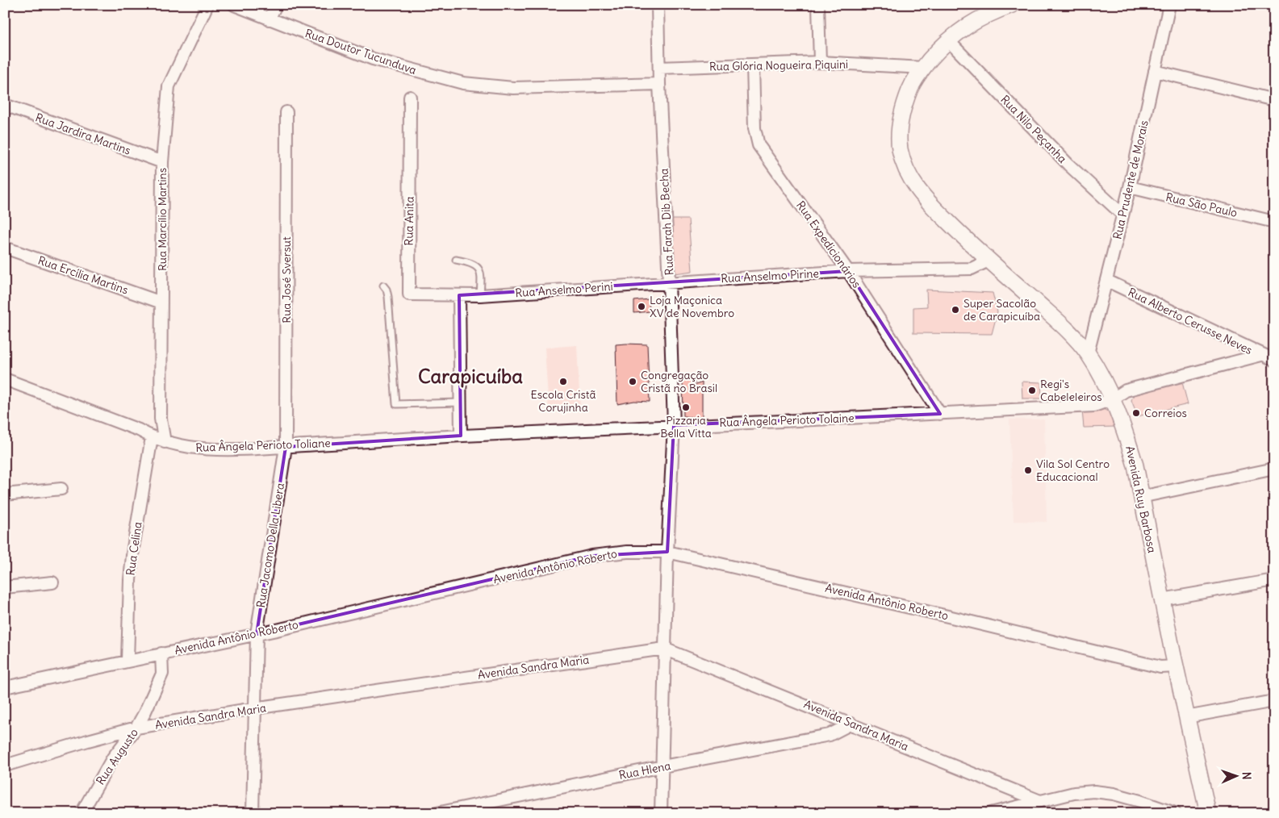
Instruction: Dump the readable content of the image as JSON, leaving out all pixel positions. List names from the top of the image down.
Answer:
{
  "streets": {
    "street": [
      "Rua Doutor Tucunduva",
      "Rua Glória Nogueira Piquini",
      "Rua Nilo Peçanha",
      "Rua Jardira Martins",
      "Rua Prudente de Morais",
      "Rua São Paulo",
      "Rua Marcílio Martins",
      "Rua Anita",
      "Rua Farah Dib Becha",
      "Rua Expedicionários",
      "Rua Ercília Martins",
      "Rua Anselmo Pirine",
      "Rua José Sversut",
      "Rua Anselmo Perini",
      "Rua Alberto Cerusse Neves",
      "Rua Ângela Perioto Tolaine",
      "Rua Ângela Perioto Toliane",
      "Avenida Ruy Barbosa",
      "Rua Jacomo Della Libera",
      "Rua Celina",
      "Avenida Antônio Roberto",
      "Avenida Sandra Maria",
      "Rua Augusto",
      "Rua Hlena"
    ]
  },
  "crossings": [
    ["Rua Doutor Tucunduva", "Rua Farah Dib Becha"],
    ["Rua Glória Nogueira Piquini", "Rua Farah Dib Becha"],
    ["Rua Glória Nogueira Piquini", "Rua Expedicionários"],
    ["Rua Glória Nogueira Piquini", "Avenida Ruy Barbosa"],
    ["Rua Nilo Peçanha", "Rua Prudente de Morais"],
    ["Rua Nilo Peçanha", "Avenida Ruy Barbosa"],
    ["Rua Jardira Martins", "Rua Marcílio Martins"],
    ["Rua Prudente de Morais", "Rua São Paulo"],
    ["Rua Prudente de Morais", "Rua Alberto Cerusse Neves"],
    ["Rua Prudente de Morais", "Avenida Ruy Barbosa"],
    ["Rua Marcílio Martins", "Rua Ercília Martins"],
    ["Rua Marcílio Martins", "Rua Ângela Perioto Toliane"],
    ["Rua Anita", "Rua Anselmo Perini"],
    ["Rua Farah Dib Becha", "Rua Anselmo Pirine"],
    ["Rua Farah Dib Becha", "Rua Anselmo Perini"],
    ["Rua Farah Dib Becha", "Rua Ângela Perioto Tolaine"],
    ["Rua Farah Dib Becha", "Avenida Antônio Roberto"],
    ["Rua Farah Dib Becha", "Avenida Sandra Maria"],
    ["Rua Farah Dib Becha", "Rua Hlena"],
    ["Rua Expedicionários", "Rua Anselmo Pirine"],
    ["Rua Expedicionários", "Rua Ângela Perioto Tolaine"],
    ["Rua Anselmo Pirine", "Rua Anselmo Perini"],
    ["Rua Anselmo Pirine", "Avenida Ruy Barbosa"],
    ["Rua José Sversut", "Rua Ângela Perioto Toliane"],
    ["Rua José Sversut", "Rua Jacomo Della Libera"],
    ["Rua Alberto Cerusse Neves", "Rua Ângela Perioto Tolaine"],
    ["Rua Ângela Perioto Tolaine", "Rua Ângela Perioto Toliane"],
    ["Rua Ângela Perioto Tolaine", "Avenida Ruy Barbosa"],
    ["Rua Ângela Perioto Toliane", "Rua Jacomo Della Libera"],
    ["Rua Ângela Perioto Toliane", "Rua Celina"],
    ["Avenida Ruy Barbosa", "Avenida Antônio Roberto"],
    ["Rua Jacomo Della Libera", "Avenida Antônio Roberto"],
    ["Rua Jacomo Della Libera", "Avenida Sandra Maria"],
    ["Rua Celina", "Avenida Antônio Roberto"],
    ["Avenida Antônio Roberto", "Rua Augusto"],
    ["Avenida Sandra Maria", "Rua Augusto"],
    ["Avenida Sandra Maria", "Rua Hlena"]
  ],
  "districts": ["Carapicuíba"],
  "places": [
    "Loja Maçonica XV de Novembro",
    "Super Sacolão de Carapicuíba",
    "Escola Cristã Corujinha",
    "Congregação Cristã no Brasil",
    "Regi's Cabeleleiros",
    "Pizzaria Bella Vitta",
    "Correios",
    "Vila Sol Centro Educacional"
  ],
  "north": "right"
}
